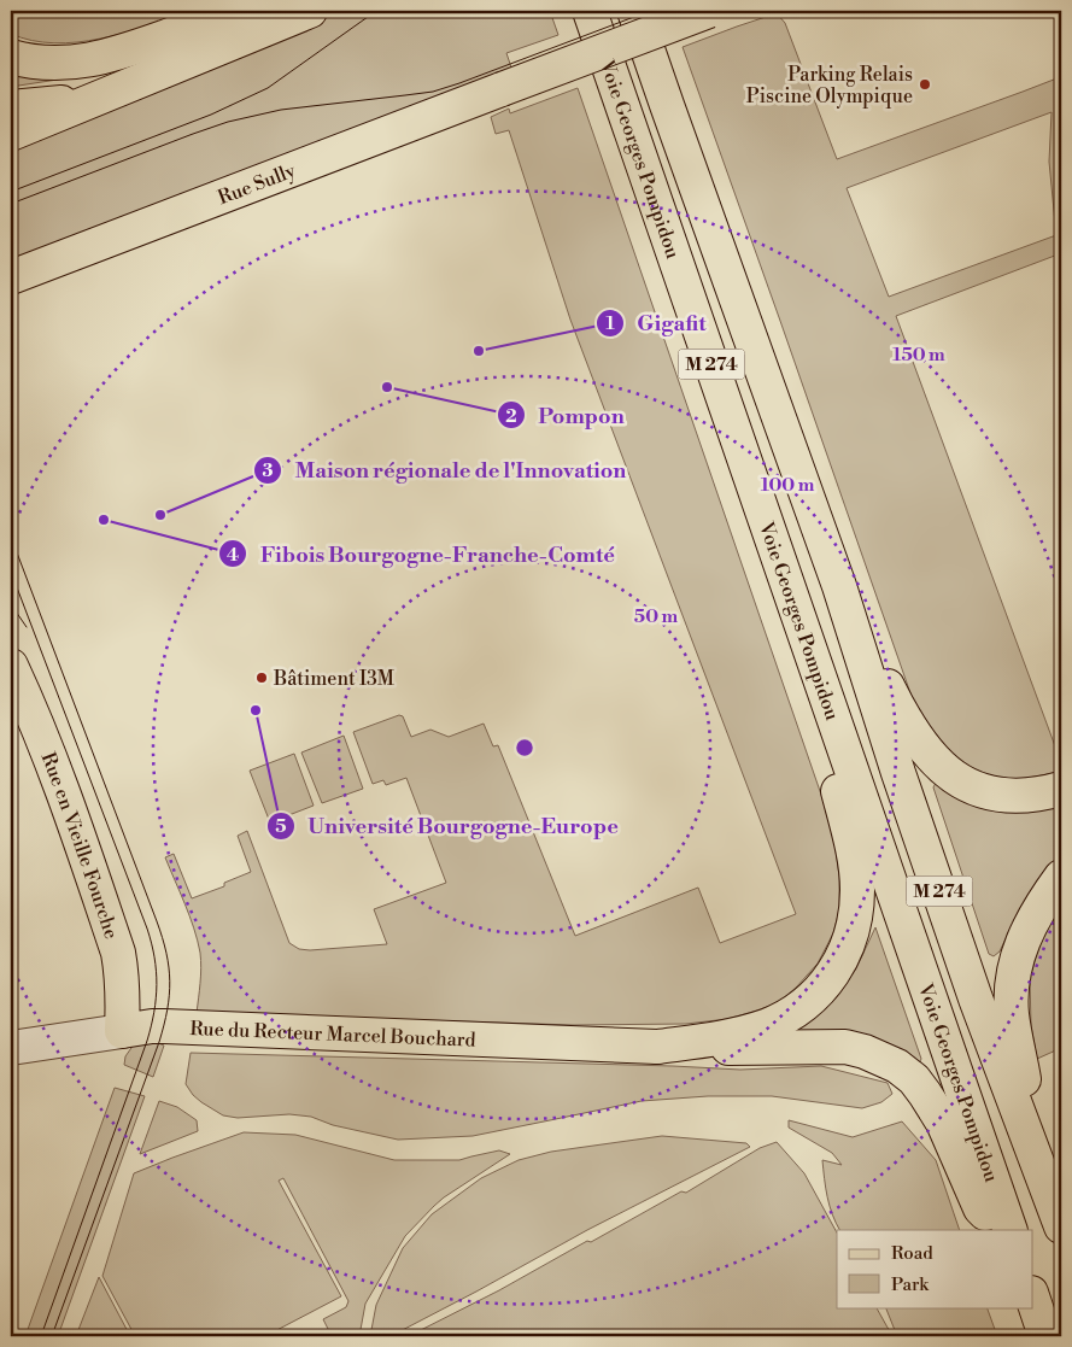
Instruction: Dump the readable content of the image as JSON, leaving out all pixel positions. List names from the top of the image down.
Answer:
{
  "streets": {
    "main road": [
      "Voie Georges Pompidou",
      "Rue Sully",
      "M 274",
      "Rue en Vieille Fourche",
      "Rue du Recteur Marcel Bouchard"
    ]
  },
  "crossings": [
    ["Rue en Vieille Fourche", "Rue du Recteur Marcel Bouchard"]
  ],
  "places": [
    "Parking Relais Piscine Olympique",
    "Gigafit",
    "Pompon",
    "Maison régionale de l'Innovation",
    "Fibois Bourgogne-Franche-Comté",
    "Bâtiment I3M",
    "Université Bourgogne-Europe"
  ],
  "legend": ["Road", "Park"],
  "rings": ["150 m", "100 m", "50 m"]
}
